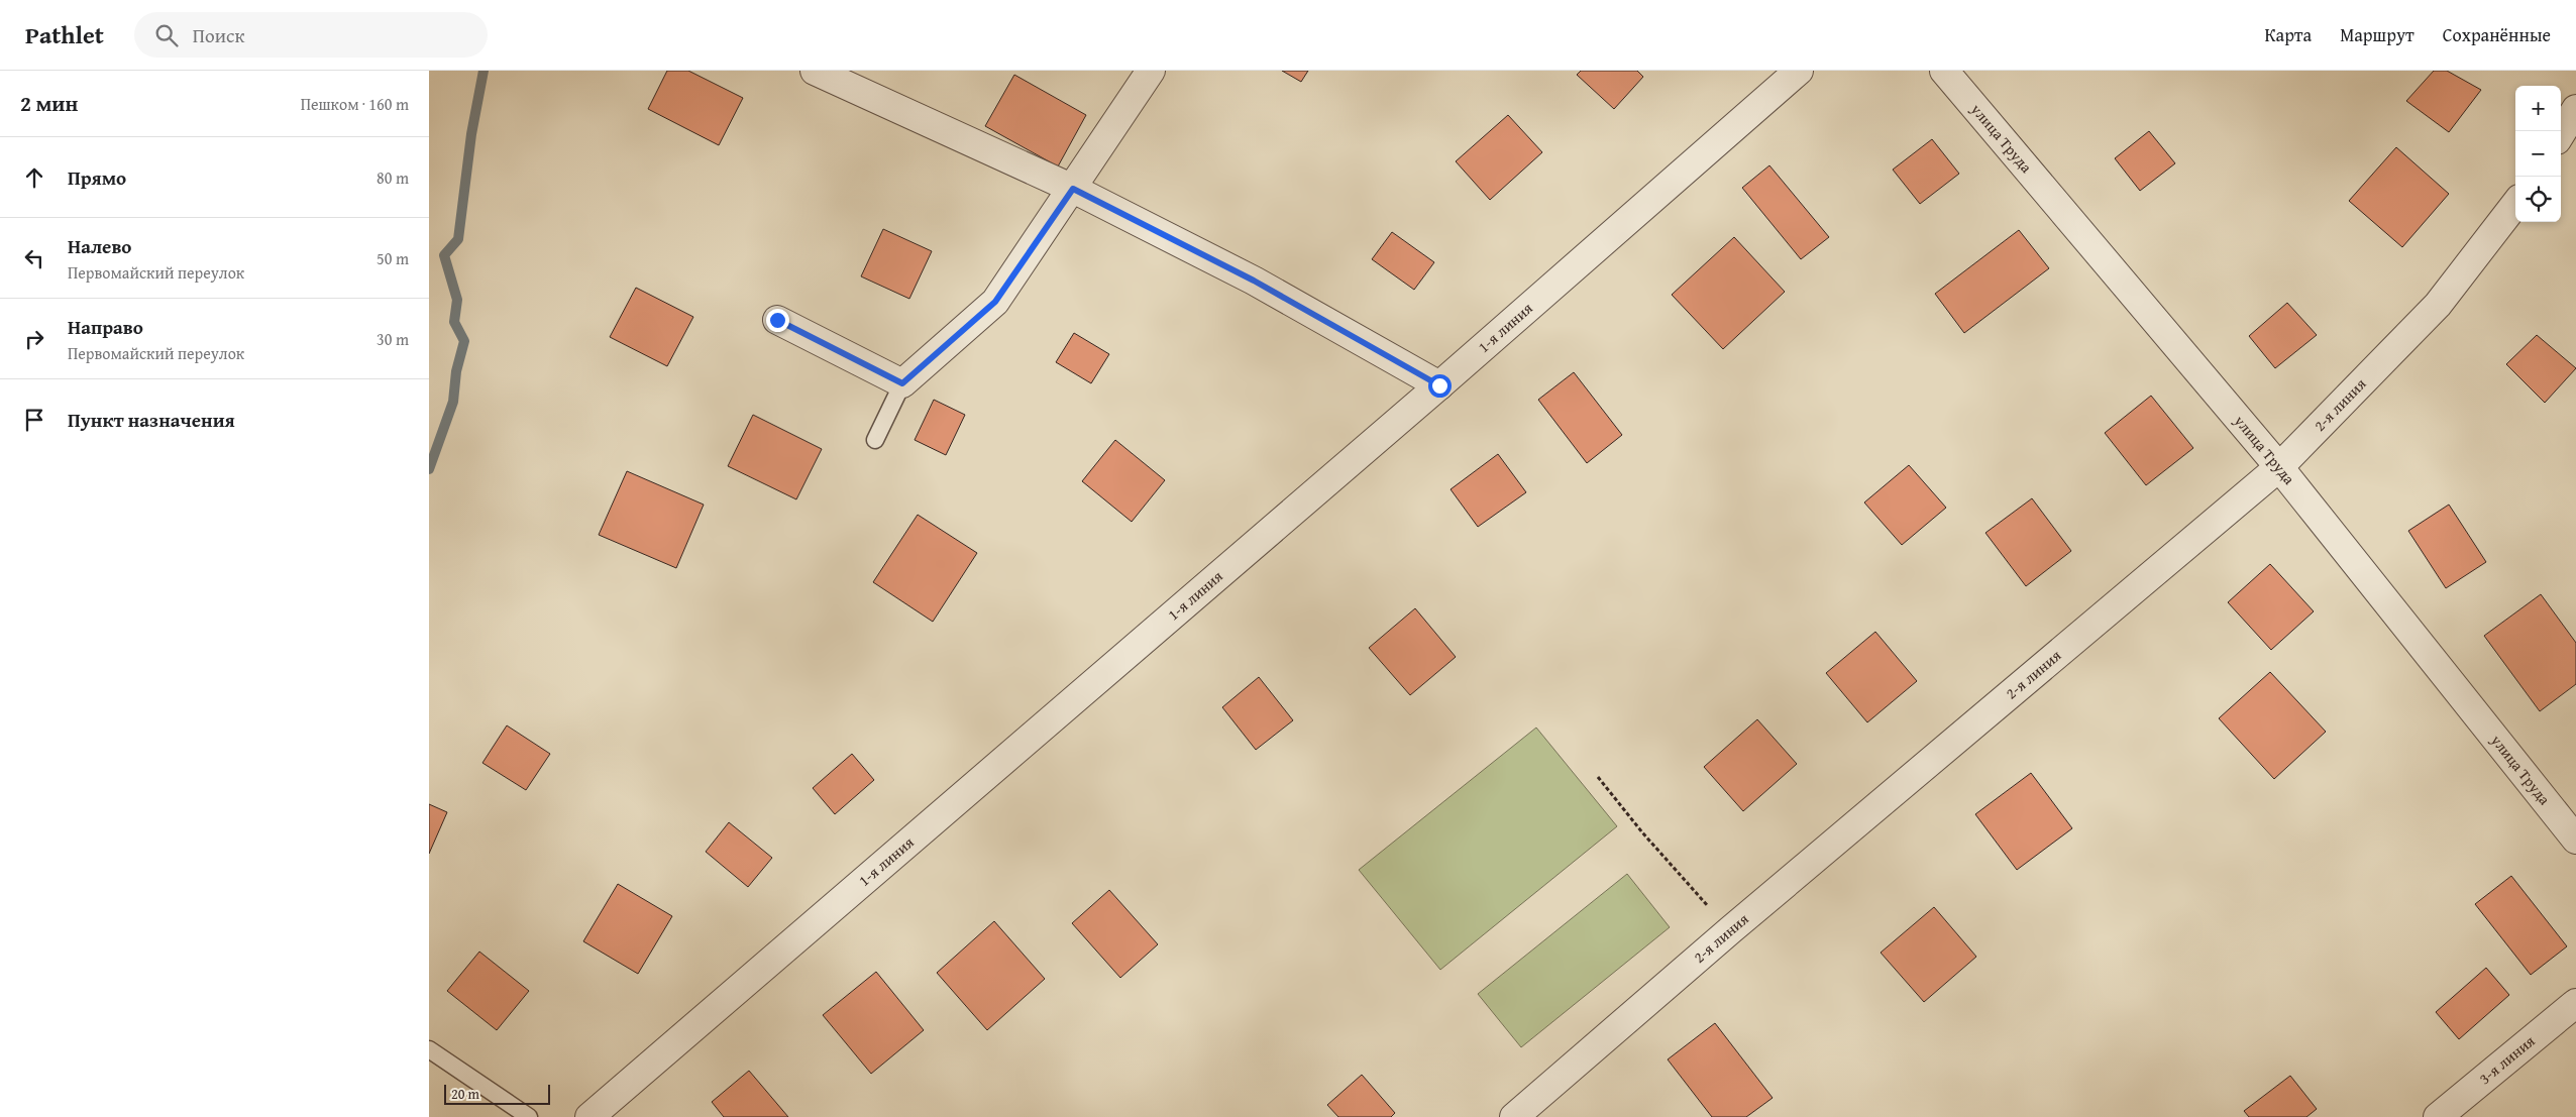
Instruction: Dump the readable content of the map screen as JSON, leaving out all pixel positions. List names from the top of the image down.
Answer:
{
  "streets": {
    "street": [
      "улица Труда",
      "1-я линия",
      "2-я линия",
      "3-я линия"
    ]
  },
  "crossings": [
    ["улица Труда", "2-я линия"]
  ],
  "scale_bar": "20 m",
  "page": {
    "header": "Pathlet",
    "search": "Поиск",
    "nav": ["Карта", "Маршрут", "Сохранённые"],
    "heading": ["2 мин", "Пешком · 160 m"],
    "map_buttons": ["+", "−"],
    "list": [
      ["Прямо", "80 m"],
      ["Налево", "Первомайский переулок", "50 m"],
      ["Направо", "Первомайский переулок", "30 m"],
      "Пункт назначения"
    ],
    "scale": "20 m"
  }
}
